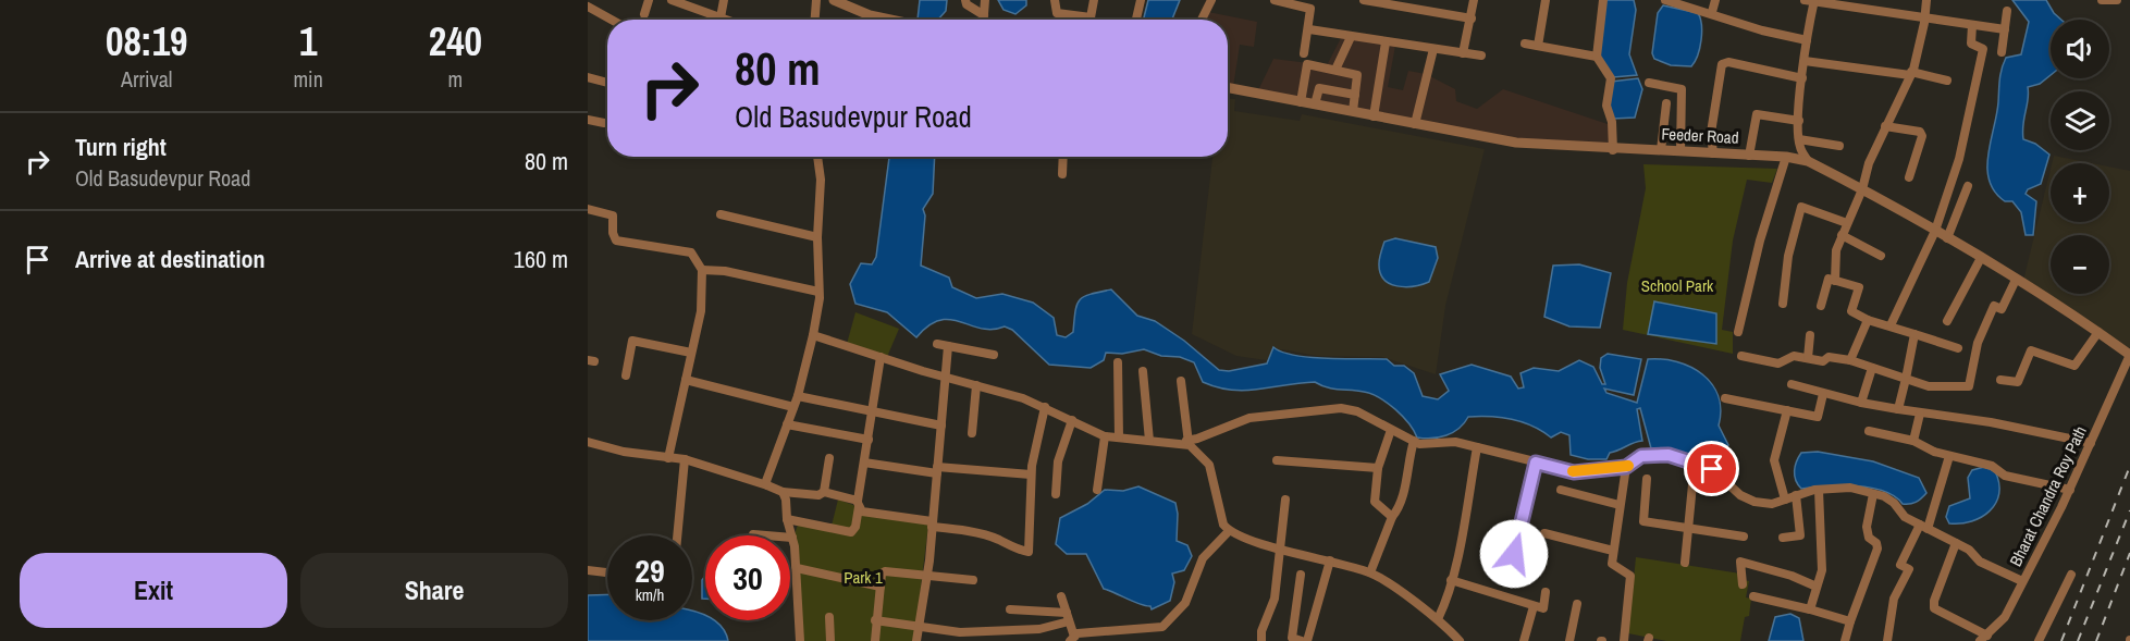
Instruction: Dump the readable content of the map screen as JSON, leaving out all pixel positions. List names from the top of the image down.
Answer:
{
  "streets": {
    "street": ["Feeder Road", "Bharat Chandra Roy Path"]
  },
  "crossings": [
    ["Feeder Road", "Bharat Chandra Roy Path"]
  ],
  "parks": ["School Park", "Park 1"],
  "page": {
    "eta": [
      "08:19",
      "Arrival",
      "1",
      "min",
      "240",
      "m"
    ],
    "map_buttons": ["+", "−"],
    "turn": ["80 m", "Old Basudevpur Road"],
    "list": [
      {
        "name": "Turn right",
        "note": "Old Basudevpur Road",
        "value": "80 m"
      },
      {
        "name": "Arrive at destination",
        "value": "160 m"
      }
    ],
    "speed": "29 km/h",
    "limit": "30",
    "buttons": ["Exit", "Share"]
  }
}
